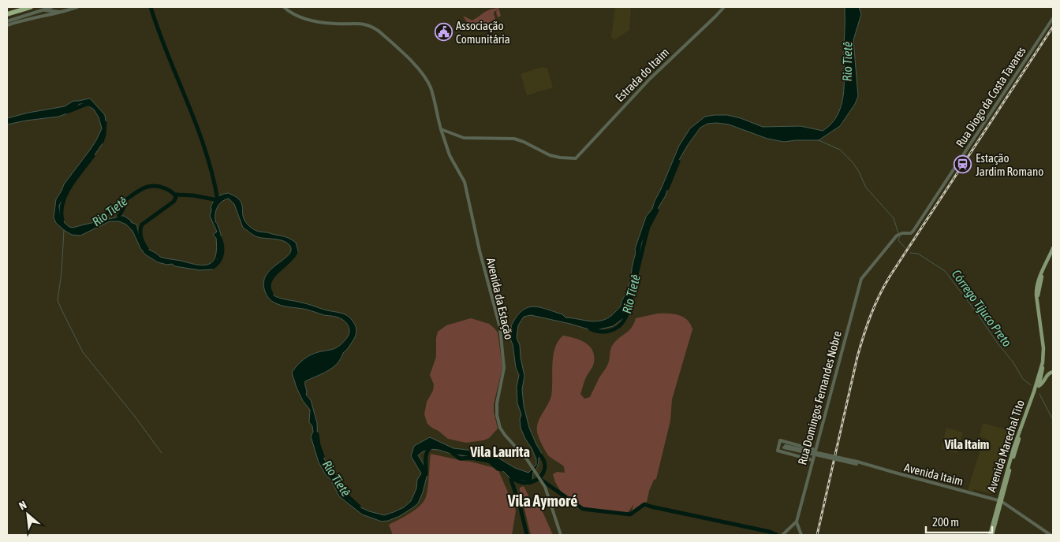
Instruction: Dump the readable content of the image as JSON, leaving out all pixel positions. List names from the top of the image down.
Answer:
{
  "streets": {
    "main road": ["Avenida Marechal Tito"],
    "street": [
      "Estrada do Itaim",
      "Rua Diogo da Costa Tavares",
      "Avenida da Estação",
      "Rua Domingos Fernandes Nobre",
      "Avenida Itaim"
    ]
  },
  "crossings": [
    ["Estrada do Itaim", "Avenida da Estação"],
    ["Rua Diogo da Costa Tavares", "Rua Domingos Fernandes Nobre"],
    ["Avenida Marechal Tito", "Avenida Itaim"]
  ],
  "districts": ["Vila Itaim", "Vila Laurita", "Vila Aymoré"],
  "water": ["Rio Tietê", "Córrego Tijuco Preto"],
  "places": {
    "public building": ["Associação Comunitária"],
    "station": ["Estação Jardim Romano"]
  },
  "scale_bar": "200 m",
  "north": "top left"
}
